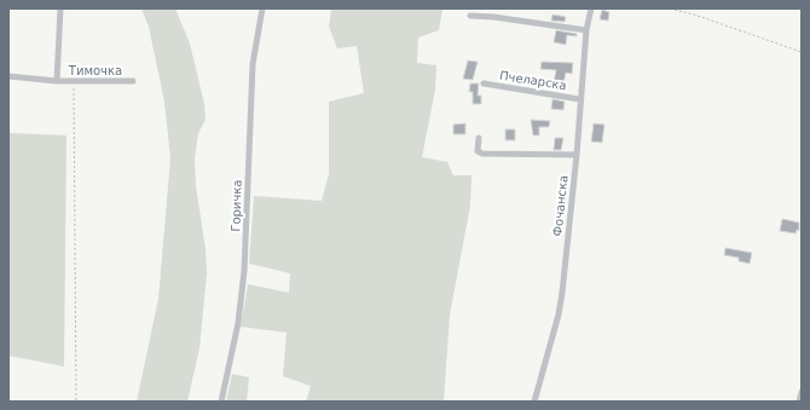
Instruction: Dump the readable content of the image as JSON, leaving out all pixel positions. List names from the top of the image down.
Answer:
{
  "streets": {
    "street": [
      "Тимочка",
      "Пчеларска",
      "Горичка",
      "Фочанска"
    ]
  },
  "crossings": [
    ["Пчеларска", "Фочанска"]
  ]
}
